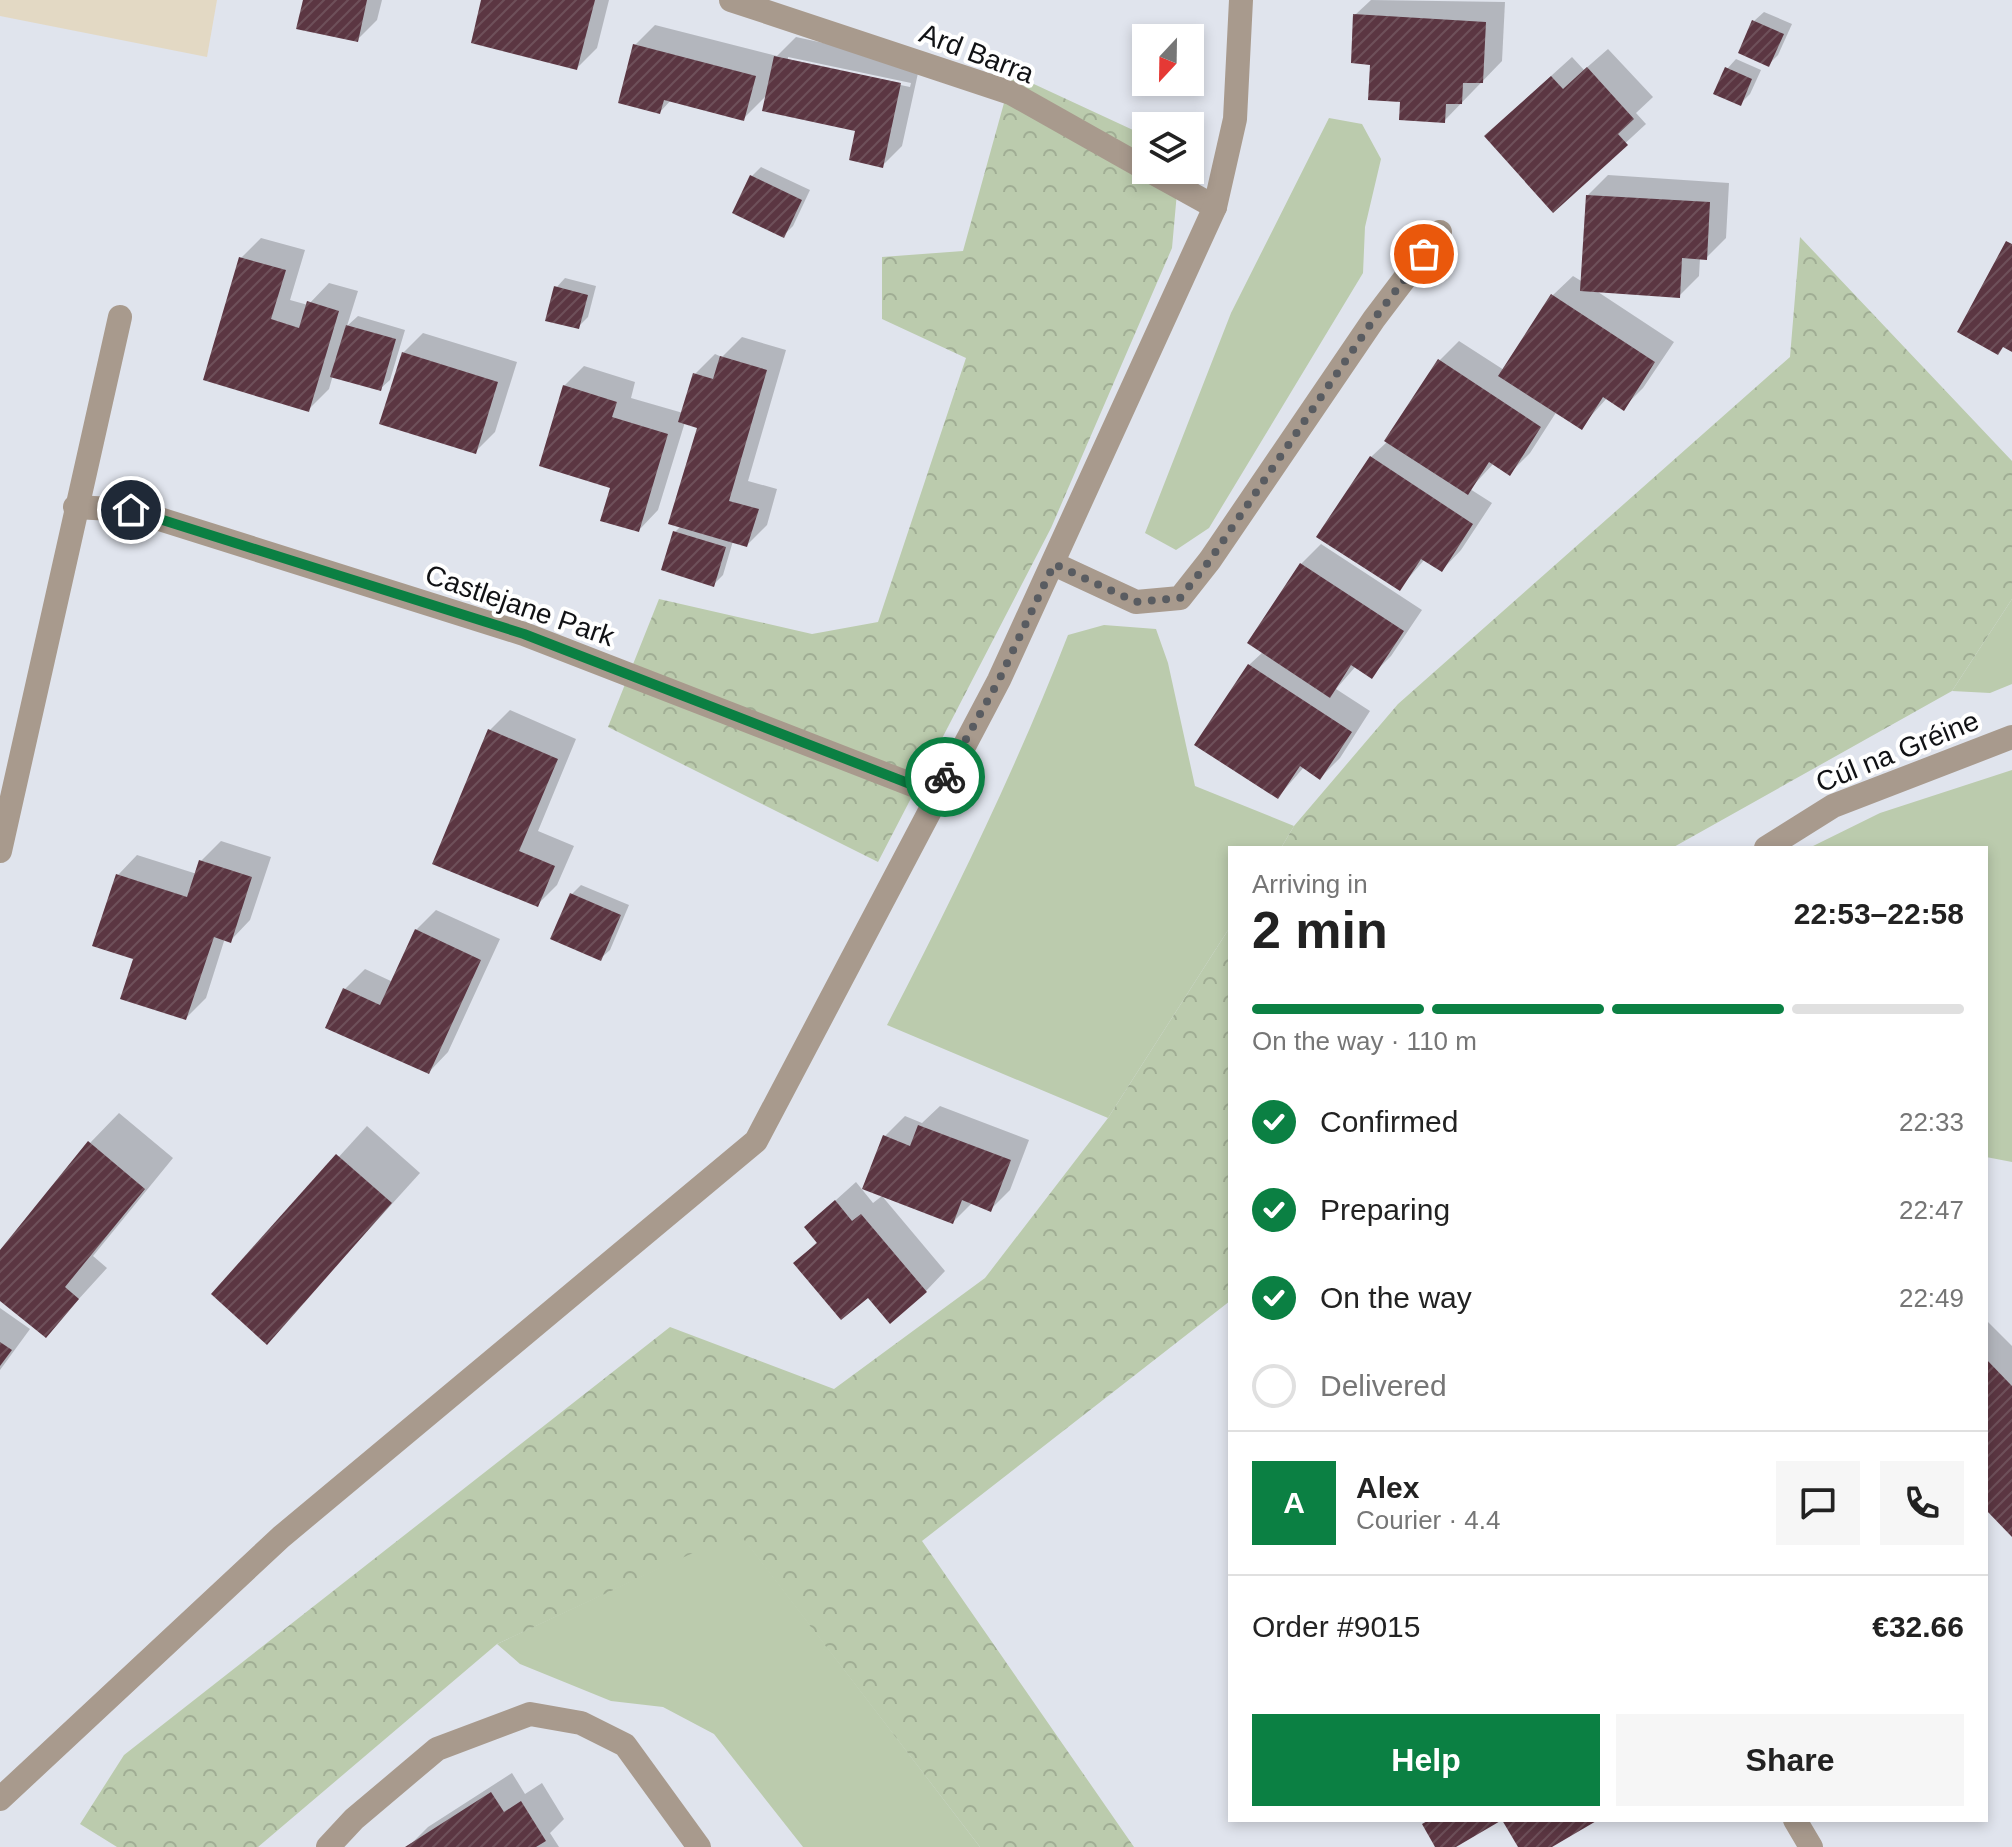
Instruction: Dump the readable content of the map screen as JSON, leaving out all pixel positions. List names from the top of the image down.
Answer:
{
  "streets": {
    "street": ["Ard Barra", "Castlejane Park", "Cúl na Gréine"]
  },
  "north": "bottom",
  "page": {
    "heading": ["2 min", "Arriving in", "22:53–22:58"],
    "panel": [
      "Alex",
      "Courier · 4.4",
      "Order #9015",
      "€32.66"
    ],
    "bar": "On the way · 110 m",
    "list": [
      ["Confirmed", "22:33"],
      ["Preparing", "22:47"],
      ["On the way", "22:49"],
      "Delivered"
    ],
    "round": "A",
    "buttons": ["Help", "Share"]
  }
}
